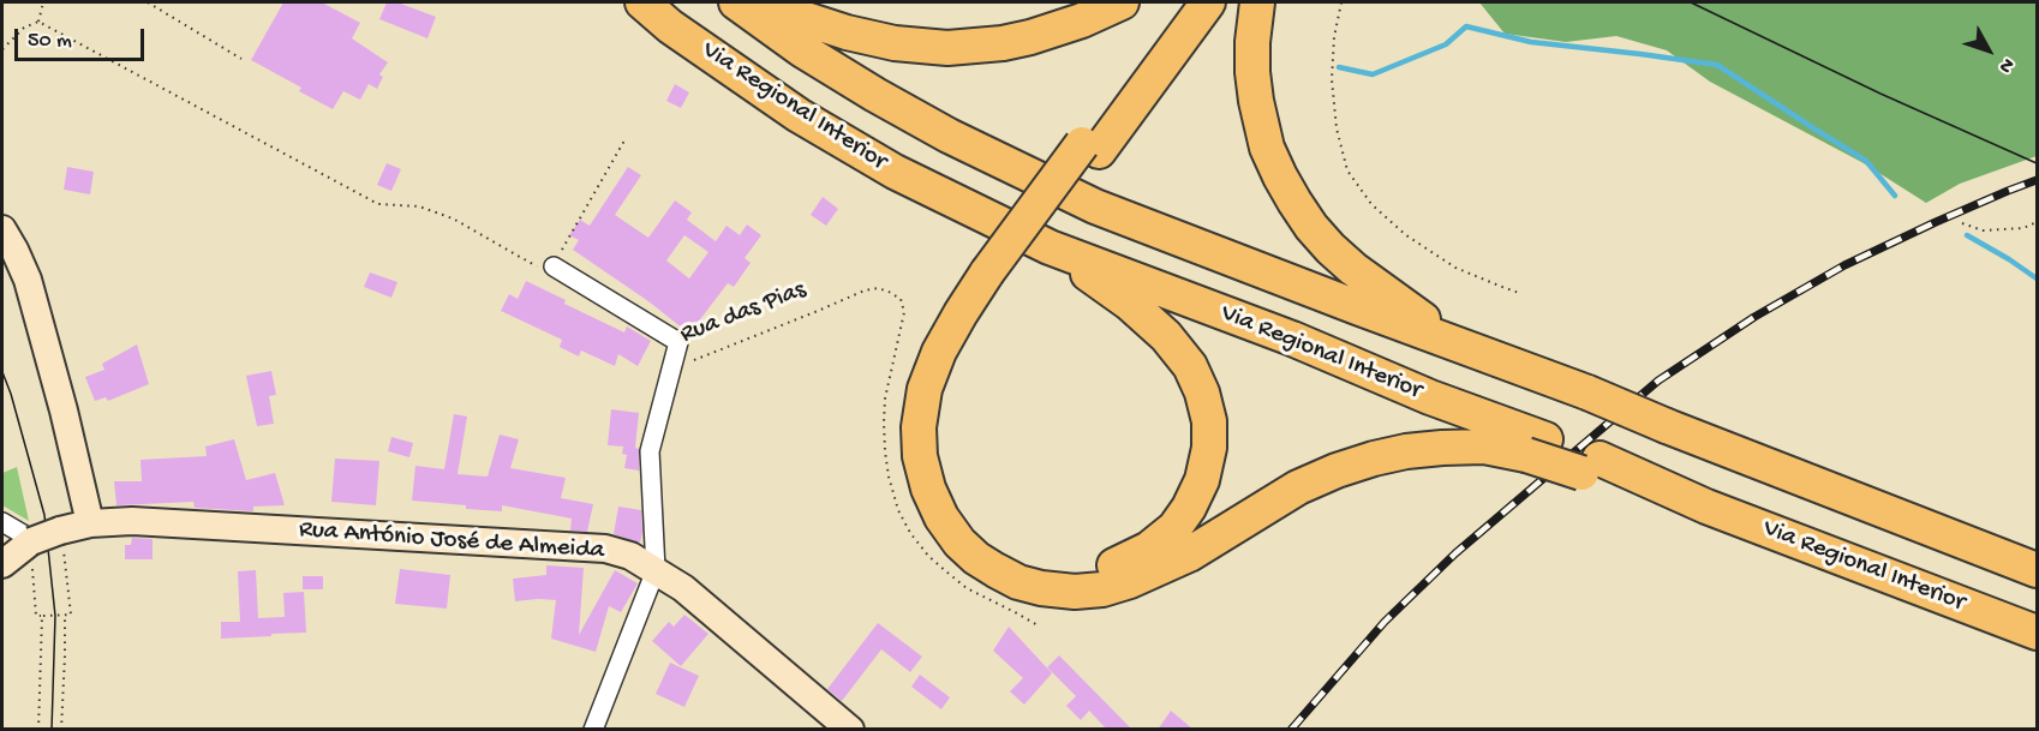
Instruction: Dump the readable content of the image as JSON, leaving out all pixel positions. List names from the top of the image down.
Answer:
{
  "streets": {
    "highway": ["Via Regional Interior"],
    "main road": ["Rua António José de Almeida"],
    "street": ["Rua das Pias"]
  },
  "crossings": [
    ["Rua das Pias", "Rua António José de Almeida"]
  ],
  "scale_bar": "50 m",
  "north": "bottom right"
}
